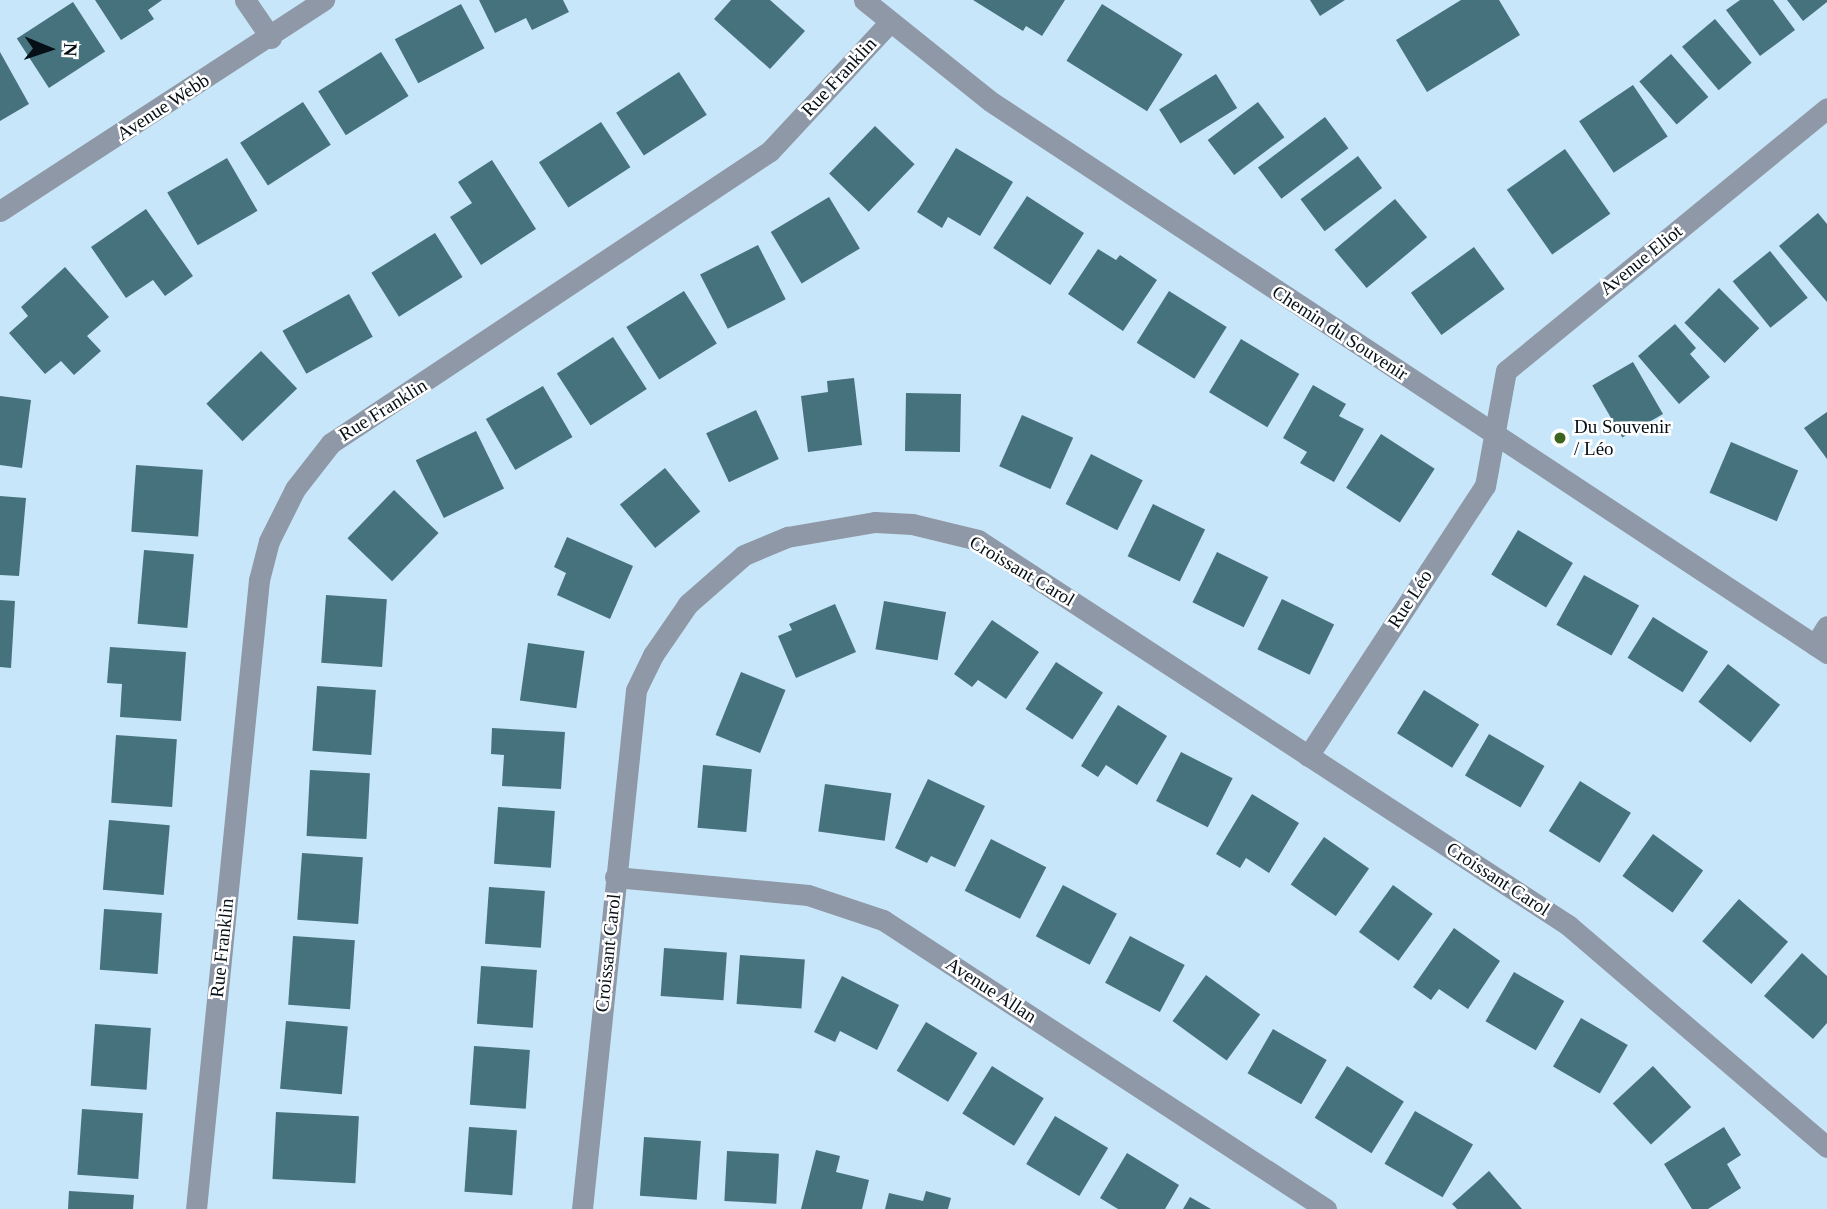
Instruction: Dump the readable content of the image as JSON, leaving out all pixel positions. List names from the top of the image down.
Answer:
{
  "streets": {
    "street": [
      "Rue Franklin",
      "Avenue Webb",
      "Avenue Eliot",
      "Chemin du Souvenir",
      "Croissant Carol",
      "Rue Léo",
      "Avenue Allan"
    ]
  },
  "crossings": [
    ["Rue Franklin", "Chemin du Souvenir"],
    ["Avenue Eliot", "Chemin du Souvenir"],
    ["Avenue Eliot", "Rue Léo"],
    ["Chemin du Souvenir", "Rue Léo"],
    ["Croissant Carol", "Rue Léo"],
    ["Croissant Carol", "Avenue Allan"]
  ],
  "places": ["Du Souvenir / Léo"],
  "north": "right"
}
